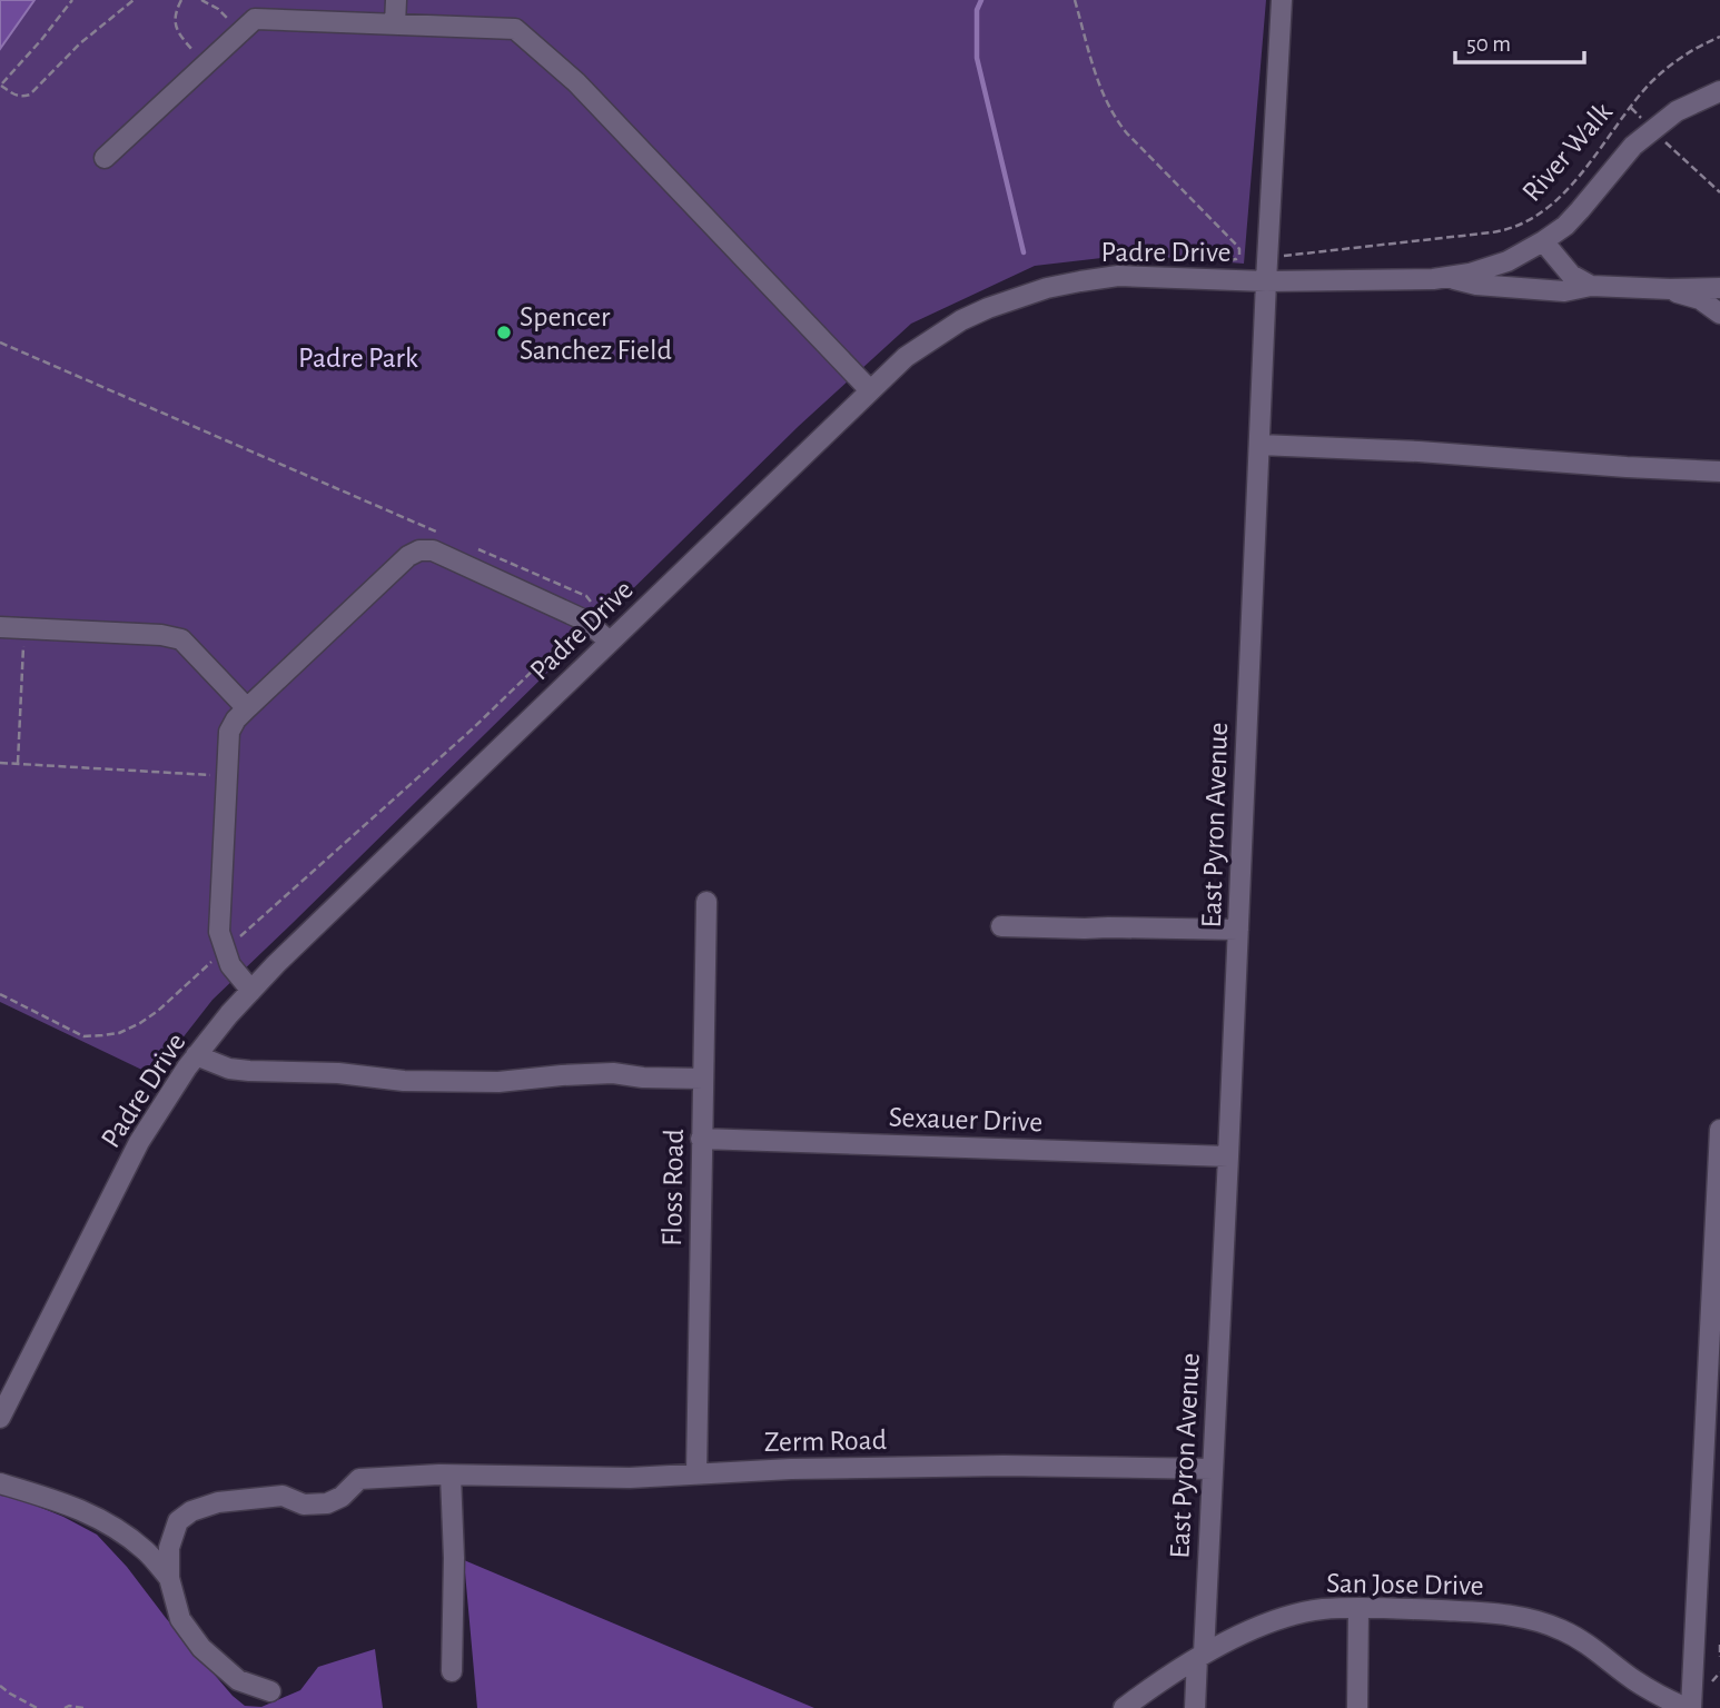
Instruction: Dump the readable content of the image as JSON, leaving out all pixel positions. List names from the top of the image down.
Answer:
{
  "streets": {
    "street": [
      "Padre Drive",
      "East Pyron Avenue",
      "Sexauer Drive",
      "Floss Road",
      "Zerm Road",
      "San Jose Drive"
    ],
    "path": ["River Walk"]
  },
  "crossings": [
    ["Padre Drive", "East Pyron Avenue"],
    ["East Pyron Avenue", "Sexauer Drive"],
    ["East Pyron Avenue", "Zerm Road"],
    ["East Pyron Avenue", "San Jose Drive"],
    ["Sexauer Drive", "Floss Road"],
    ["Floss Road", "Zerm Road"]
  ],
  "parks": ["Padre Park"],
  "places": ["Spencer Sanchez Field"],
  "scale_bar": "50 m"
}
